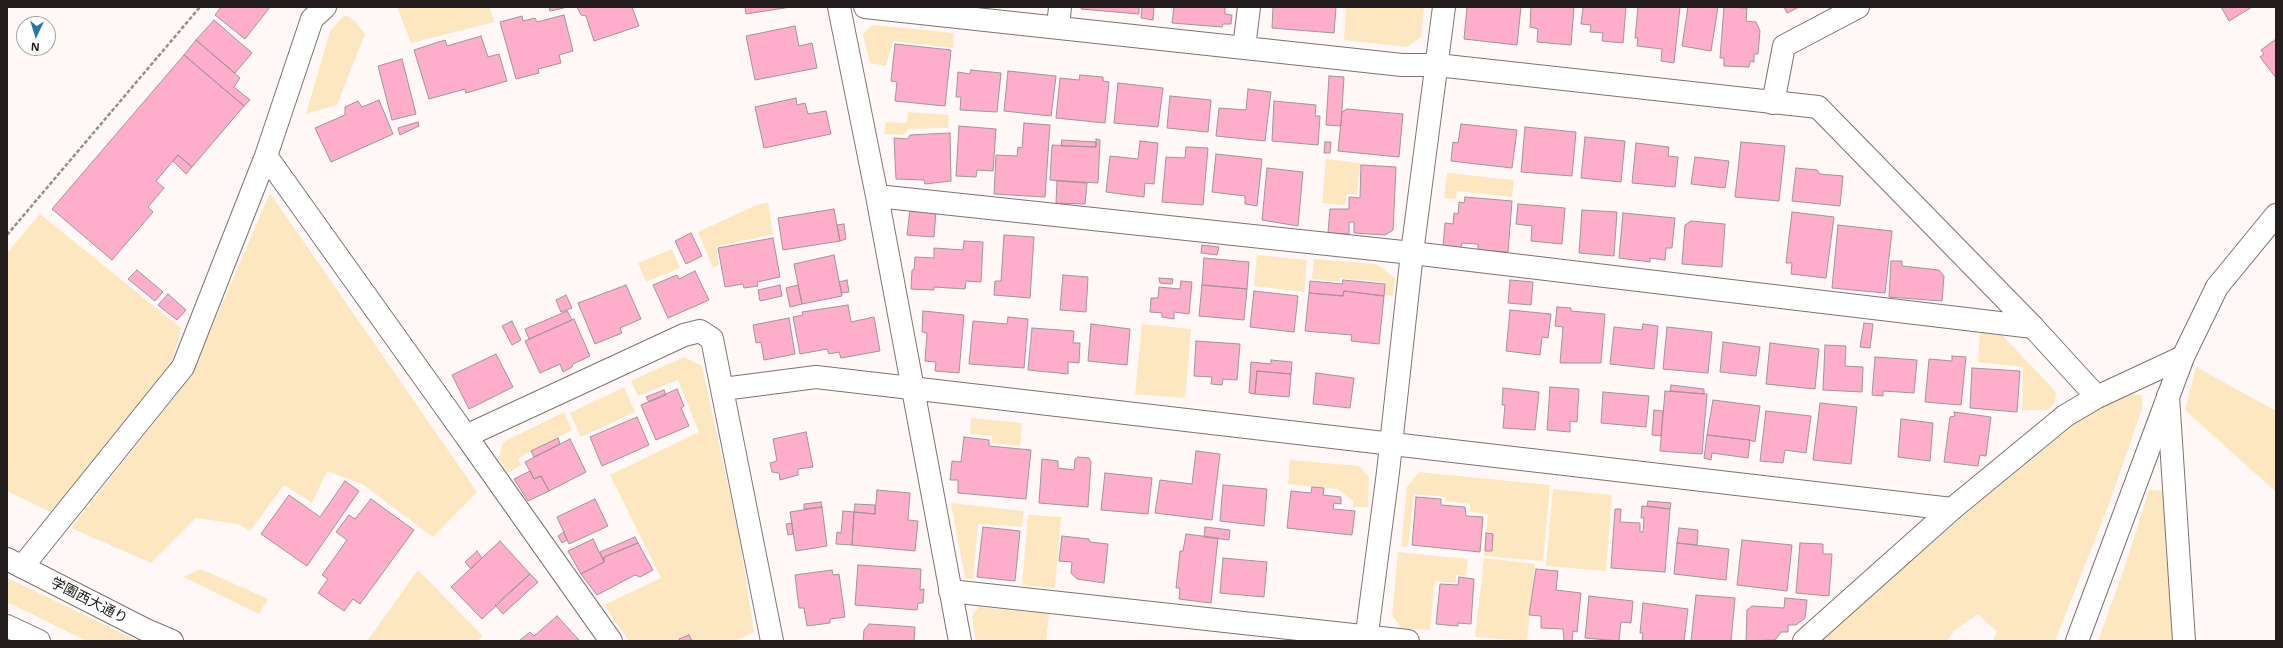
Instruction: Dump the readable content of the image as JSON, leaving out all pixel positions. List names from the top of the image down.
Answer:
{
  "streets": {
    "street": ["学園西大通り"]
  },
  "north": "bottom"
}
